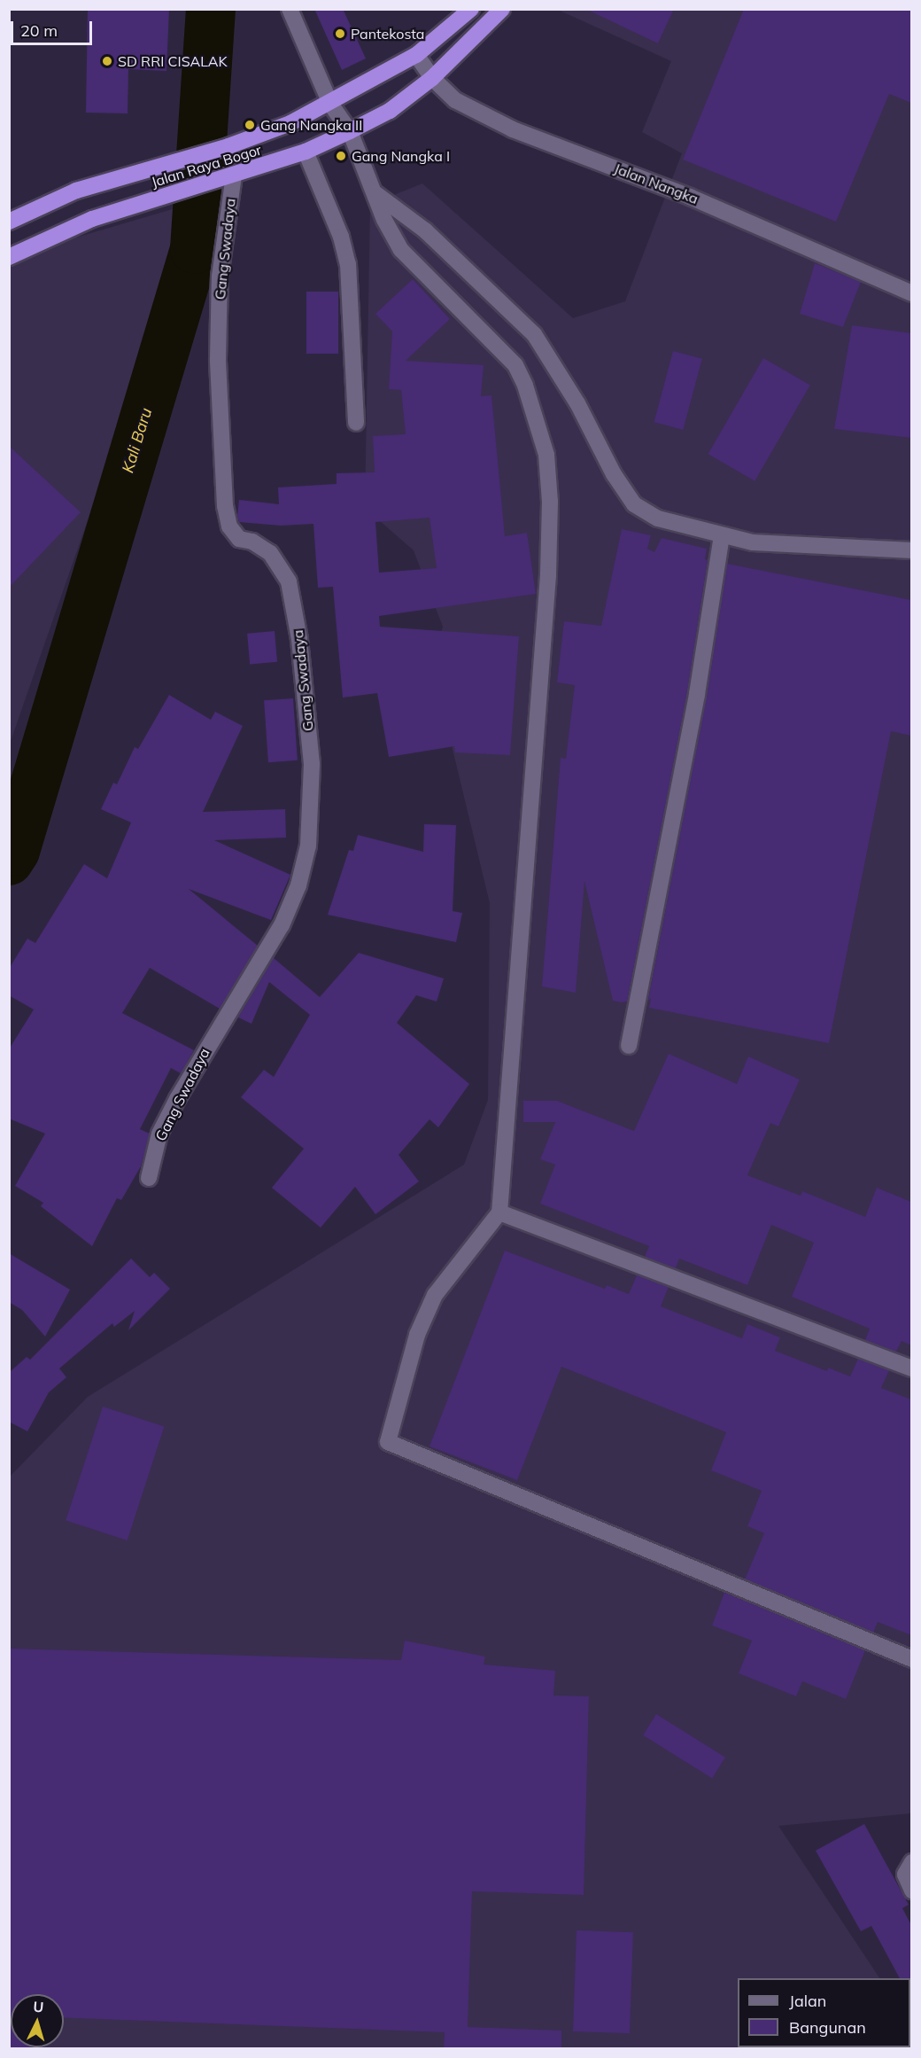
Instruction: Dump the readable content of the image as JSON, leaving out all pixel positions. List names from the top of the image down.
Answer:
{
  "streets": {
    "highway": ["Jalan Raya Bogor"],
    "street": ["Jalan Nangka", "Gang Swadaya"]
  },
  "crossings": [
    ["Jalan Raya Bogor", "Jalan Nangka"],
    ["Jalan Raya Bogor", "Gang Swadaya"]
  ],
  "water": ["Kali Baru"],
  "places": [
    "Pantekosta",
    "SD RRI CISALAK",
    "Gang Nangka II",
    "Gang Nangka I"
  ],
  "legend": ["Jalan", "Bangunan"],
  "scale_bar": "20 m",
  "north": "top"
}
